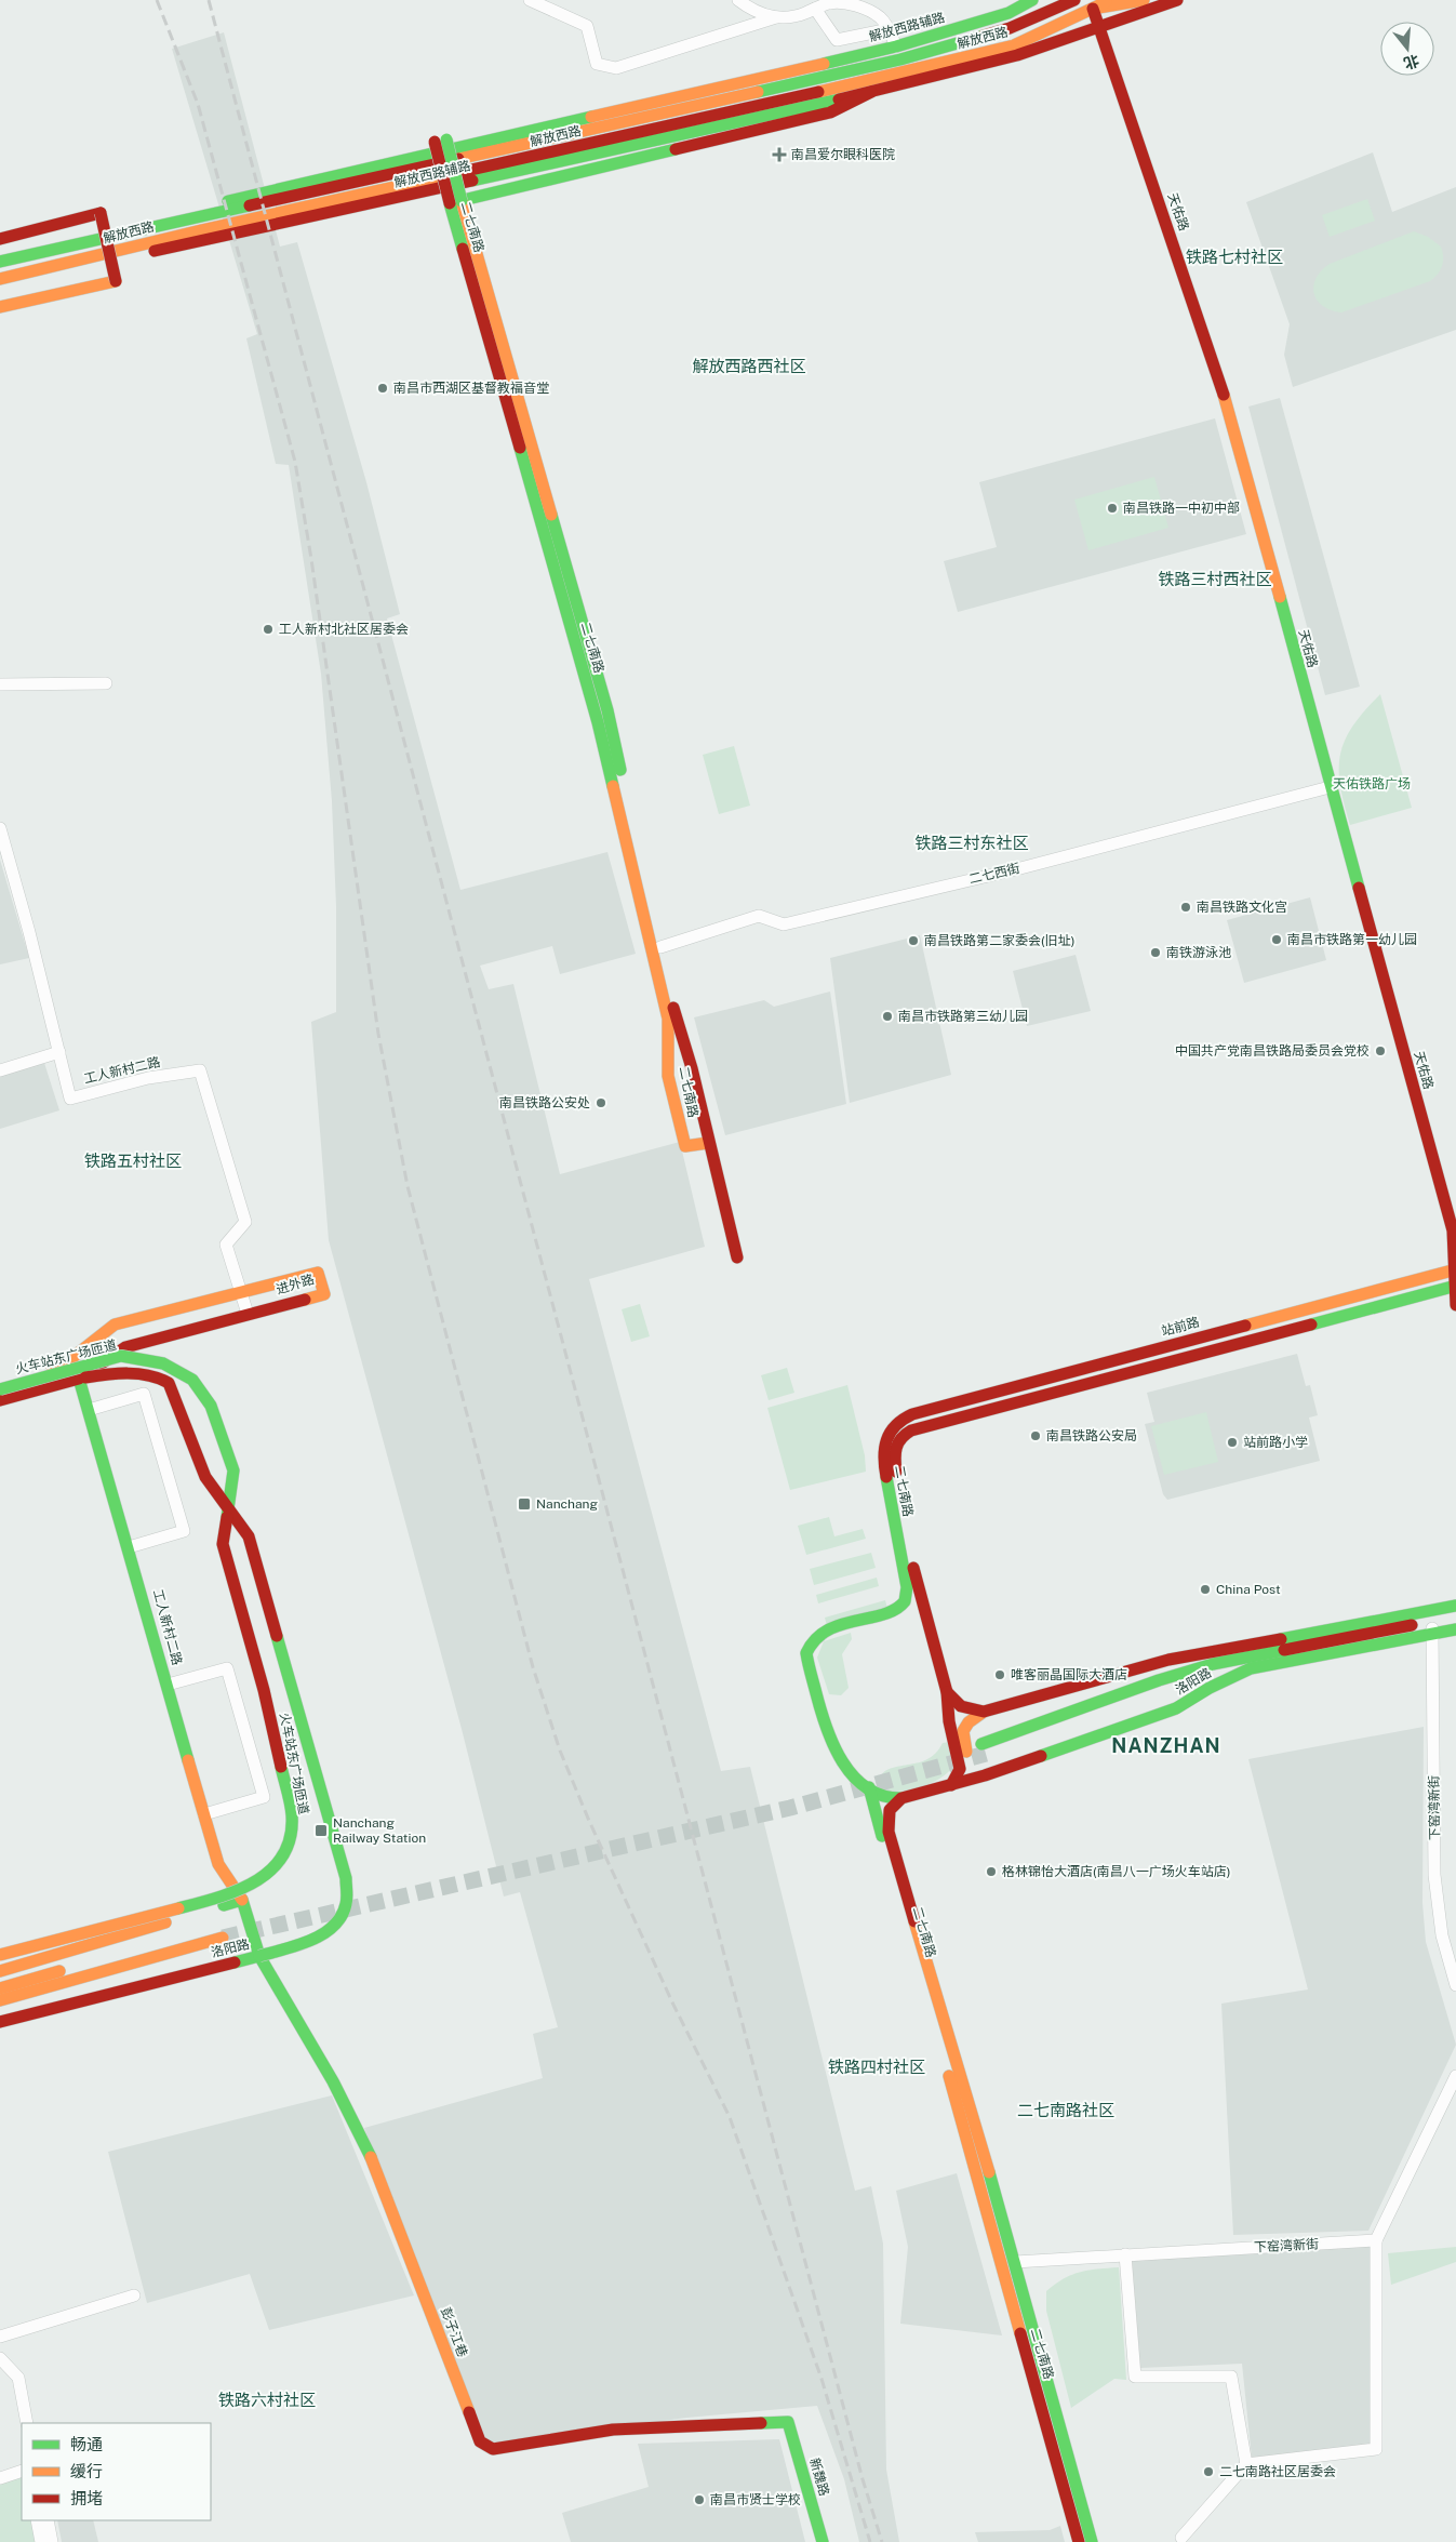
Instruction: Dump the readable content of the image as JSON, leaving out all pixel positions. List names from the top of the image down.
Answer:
{
  "streets": {
    "main road": [
      "解放西路辅路",
      "解放西路",
      "天佑路",
      "二七南路",
      "工人新村二路",
      "进外路",
      "站前路",
      "火车站东广场匝道",
      "洛阳路",
      "彭子江巷",
      "新魏路"
    ],
    "street": ["二七西街", "下窑湾新街"]
  },
  "crossings": [
    ["解放西路辅路", "天佑路"],
    ["解放西路辅路", "二七南路"],
    ["解放西路", "天佑路"],
    ["天佑路", "二七西街"],
    ["天佑路", "站前路"],
    ["二七南路", "二七西街"],
    ["二七南路", "站前路"],
    ["二七南路", "洛阳路"],
    ["二七南路", "下窑湾新街"],
    ["工人新村二路", "进外路"],
    ["工人新村二路", "火车站东广场匝道"],
    ["工人新村二路", "洛阳路"],
    ["进外路", "火车站东广场匝道"],
    ["火车站东广场匝道", "洛阳路"],
    ["火车站东广场匝道", "彭子江巷"],
    ["洛阳路", "下窑湾新街"],
    ["洛阳路", "彭子江巷"],
    ["彭子江巷", "新魏路"]
  ],
  "districts": [
    "铁路七村社区",
    "解放西路西社区",
    "铁路三村西社区",
    "铁路三村东社区",
    "铁路五村社区",
    "NANZHAN",
    "铁路四村社区",
    "二七南路社区",
    "铁路六村社区"
  ],
  "parks": ["天佑铁路广场"],
  "places": {
    "health": ["南昌爱尔眼科医院"],
    "other": [
      "南昌市西湖区基督教福音堂",
      "南昌铁路一中初中部",
      "工人新村北社区居委会",
      "南昌铁路文化宫",
      "南昌市铁路第一幼儿园",
      "南昌铁路第二家委会(旧址)",
      "南铁游泳池",
      "南昌市铁路第三幼儿园",
      "中国共产党南昌铁路局委员会党校",
      "南昌铁路公安处",
      "南昌铁路公安局",
      "站前路小学",
      "China Post",
      "唯客丽晶国际大酒店",
      "格林锦怡大酒店(南昌八一广场火车站店)",
      "二七南路社区居委会",
      "南昌市贤士学校"
    ],
    "transit": ["Nanchang", "Nanchang Railway Station"]
  },
  "legend": ["畅通", "缓行", "拥堵"],
  "north": "bottom"
}
